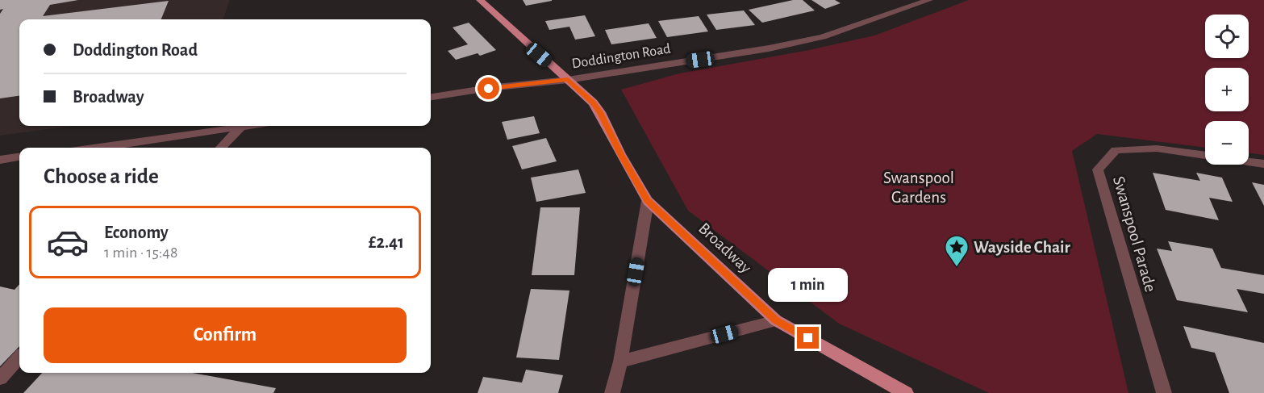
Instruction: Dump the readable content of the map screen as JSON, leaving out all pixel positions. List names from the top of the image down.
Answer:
{
  "streets": {
    "main road": ["Broadway"],
    "street": ["Doddington Road", "Swanspool Parade"]
  },
  "crossings": [
    ["Doddington Road", "Broadway"]
  ],
  "parks": ["Swanspool Gardens"],
  "places": {
    "place": ["Wayside Chair"]
  },
  "page": {
    "map_buttons": ["+", "−"],
    "banner": ["Doddington Road", "Broadway"],
    "heading": "Choose a ride",
    "list": [
      {
        "name": "Economy",
        "note": "1 min · 15:48",
        "value": "£2.41"
      }
    ],
    "bubble": "1 min",
    "buttons": "Confirm"
  }
}
